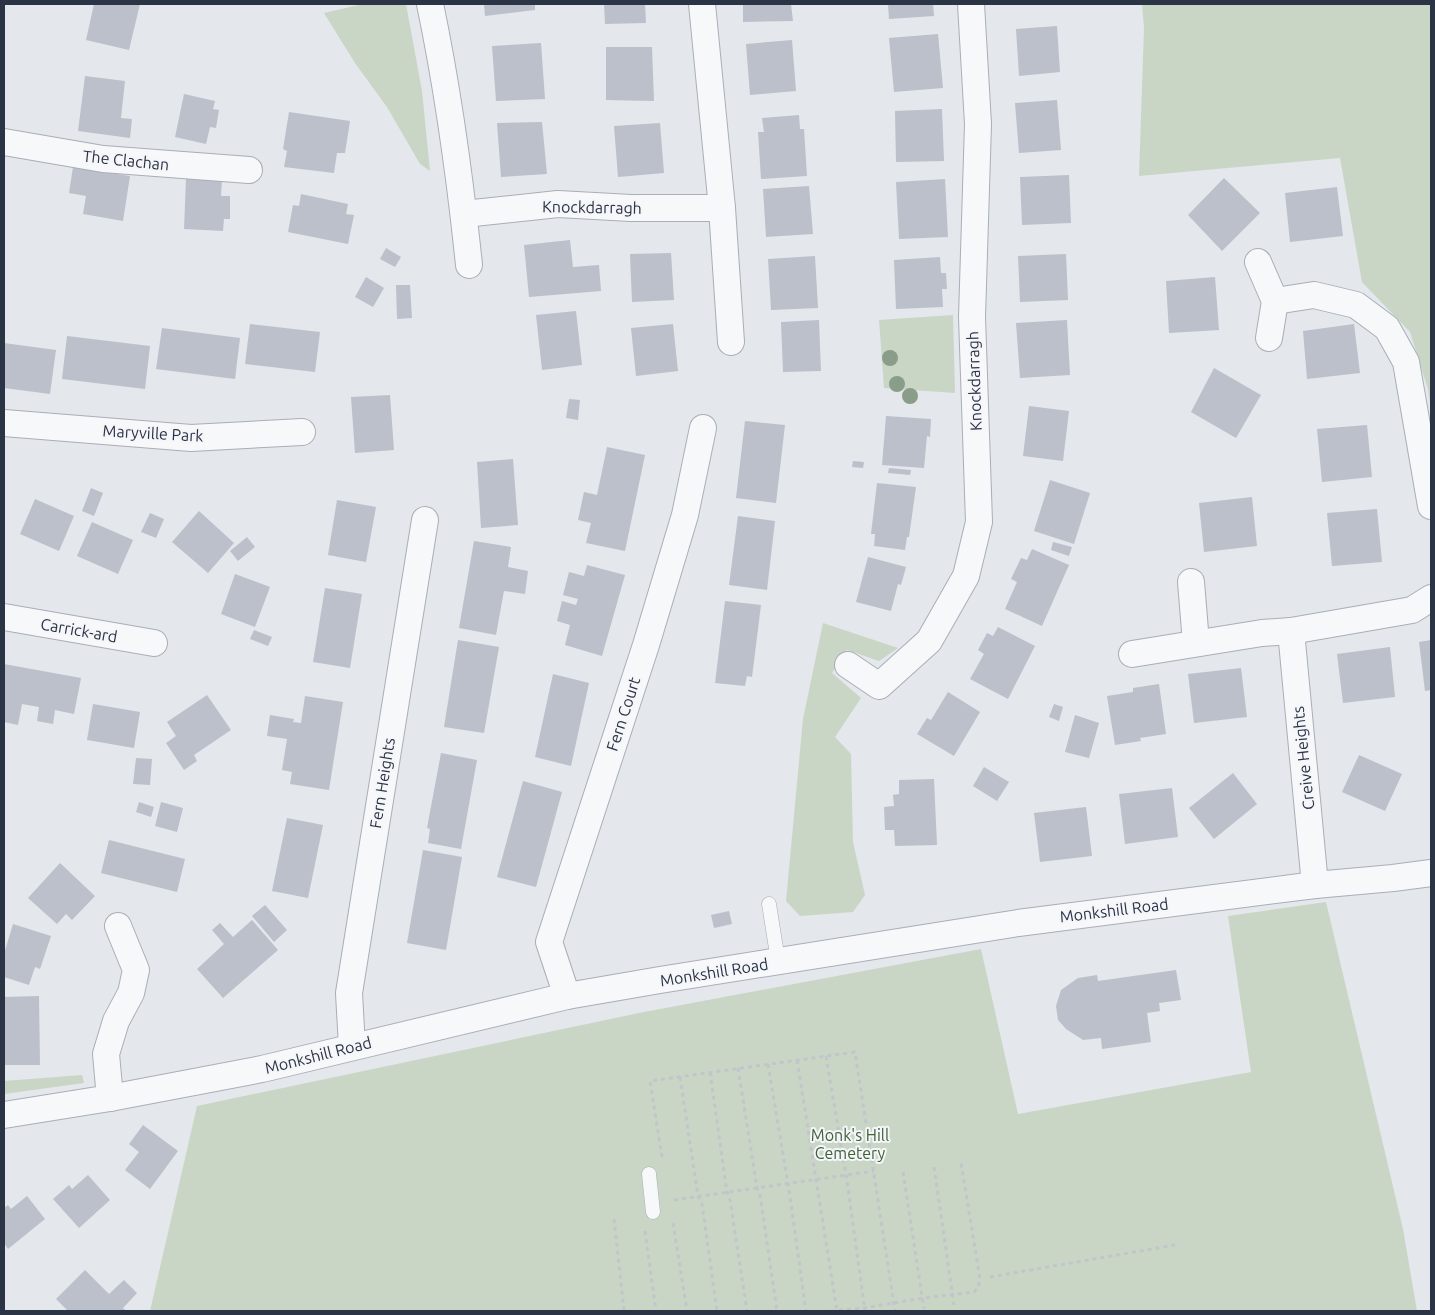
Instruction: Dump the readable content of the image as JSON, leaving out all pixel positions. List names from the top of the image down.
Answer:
{
  "streets": {
    "street": [
      "The Clachan",
      "Knockdarragh",
      "Maryville Park",
      "Carrick-ard",
      "Fern Court",
      "Creive Heights",
      "Fern Heights",
      "Monkshill Road"
    ]
  },
  "crossings": [
    ["Fern Court", "Monkshill Road"],
    ["Creive Heights", "Monkshill Road"],
    ["Fern Heights", "Monkshill Road"]
  ],
  "parks": ["Monk's Hill Cemetery"]
}
